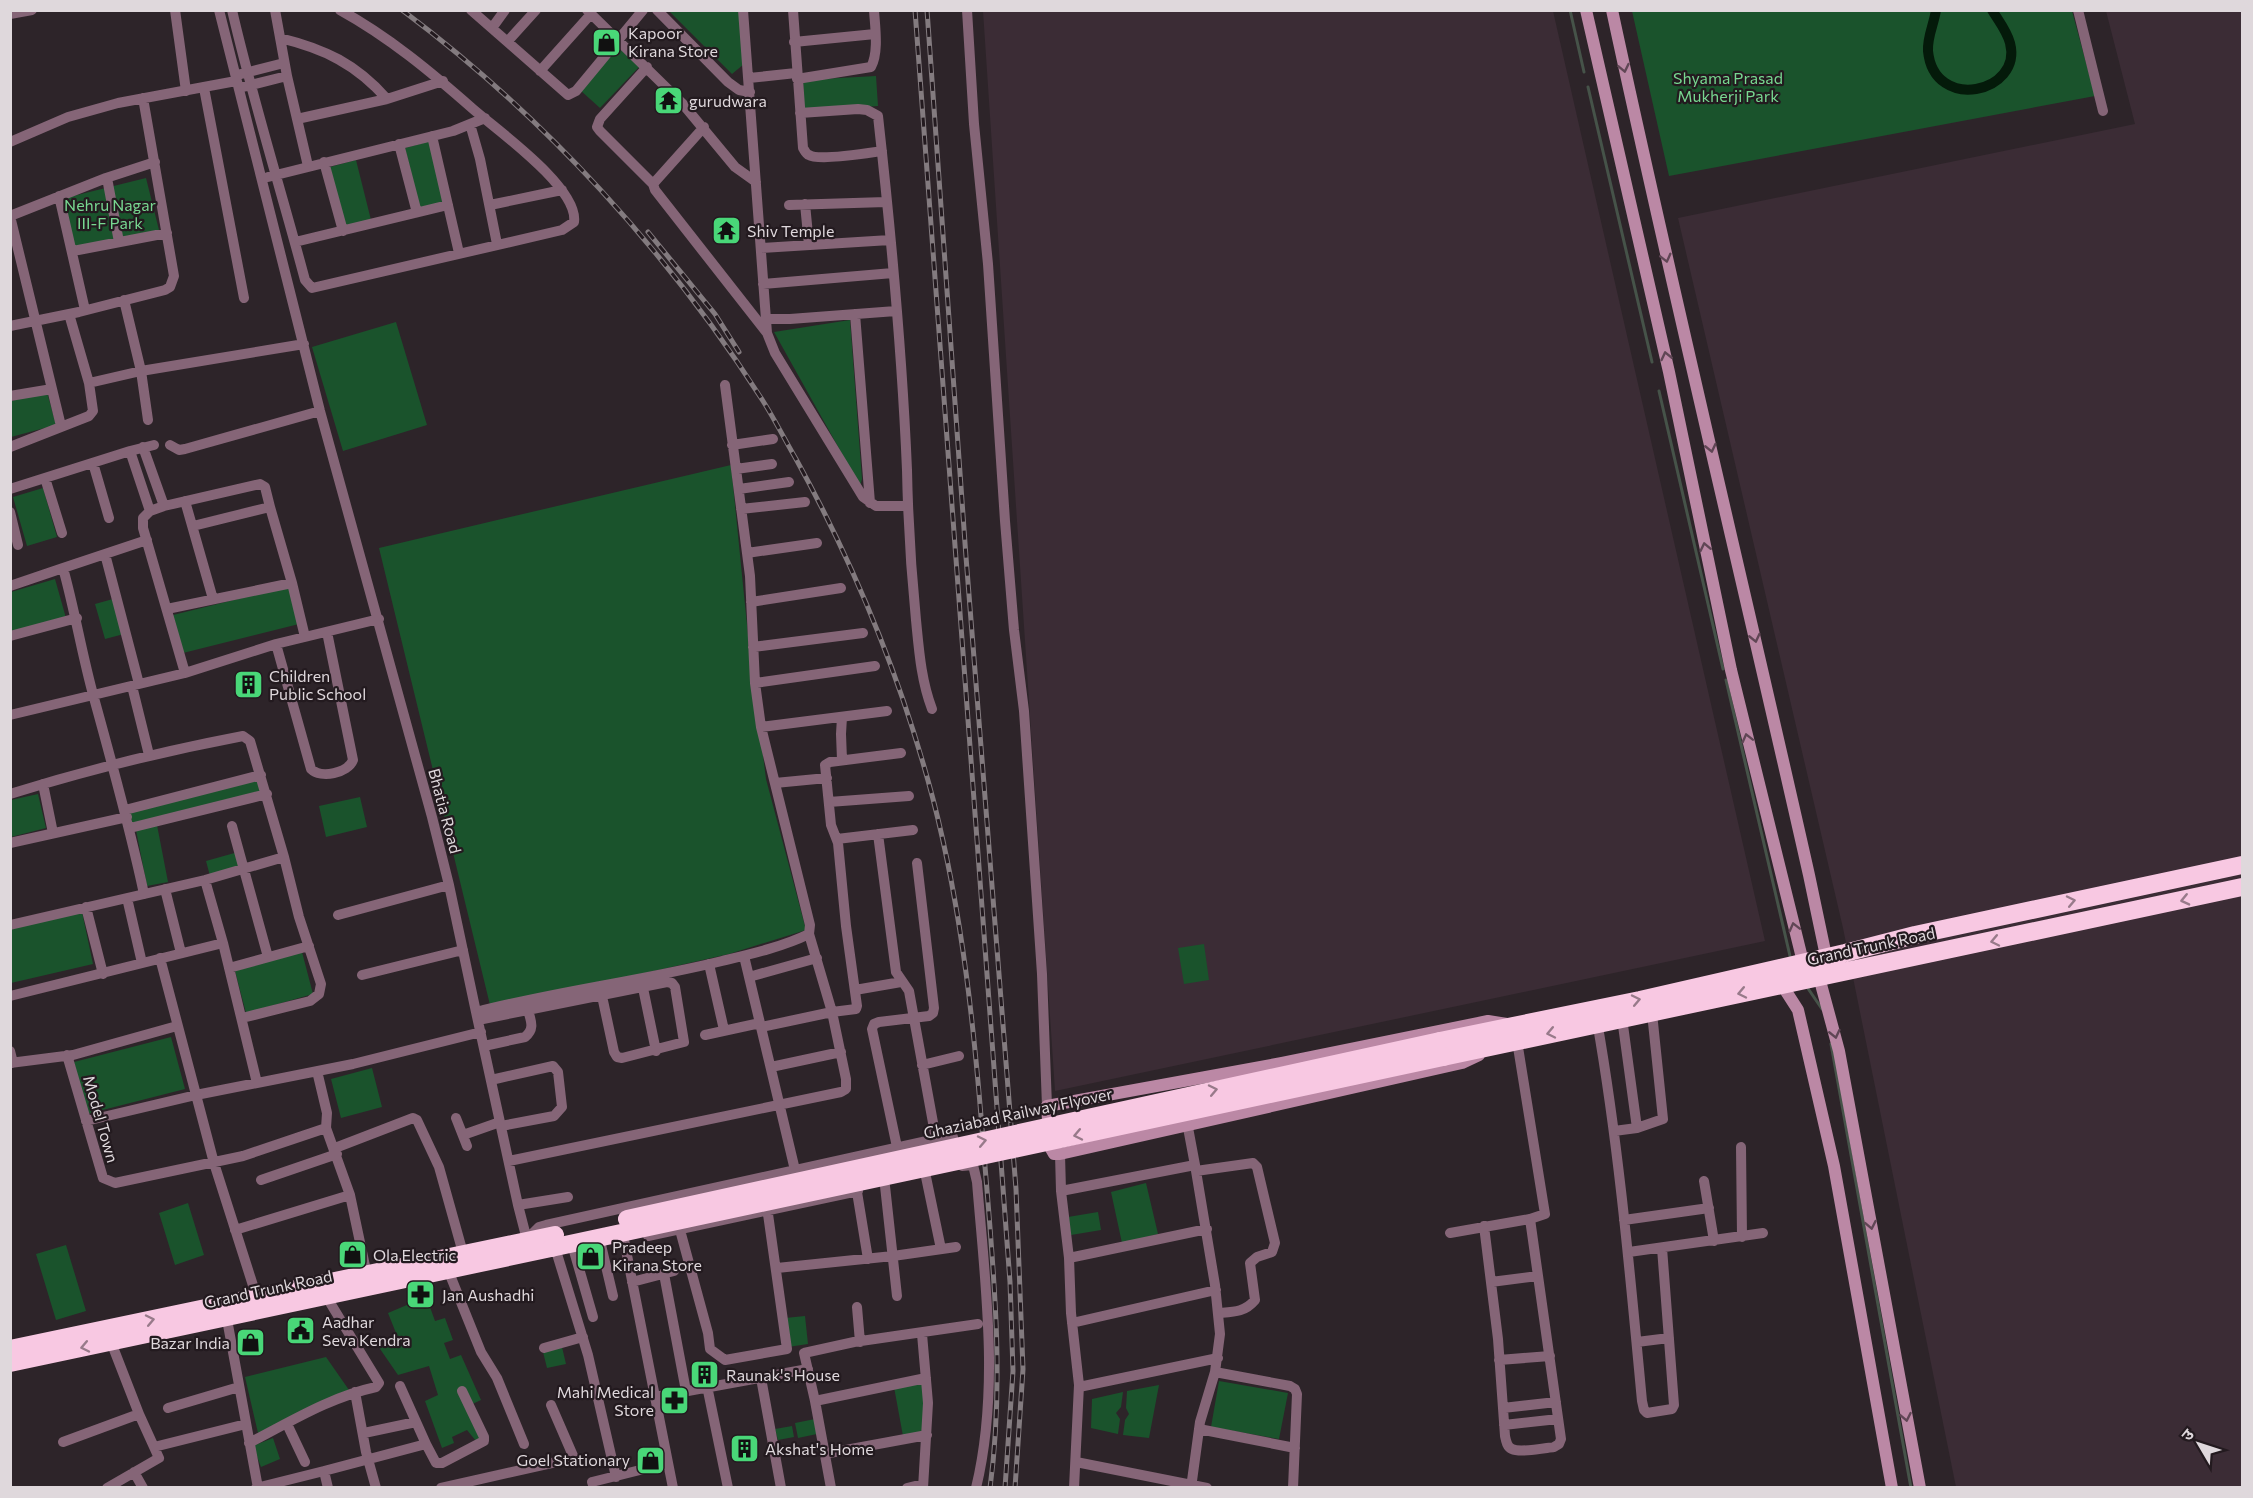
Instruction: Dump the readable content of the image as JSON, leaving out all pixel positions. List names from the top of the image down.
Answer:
{
  "streets": {
    "highway": ["Grand Trunk Road", "Ghaziabad Railway Flyover"],
    "street": ["Bhatia Road", "Model Town"]
  },
  "crossings": [
    ["Bhatia Road", "Grand Trunk Road"],
    ["Bhatia Road", "Ghaziabad Railway Flyover"],
    ["Grand Trunk Road", "Ghaziabad Railway Flyover"]
  ],
  "parks": ["Shyama Prasad Mukherji Park", "Nehru Nagar III-F Park"],
  "places": {
    "shop": [
      "Kapoor Kirana Store",
      "Ola Electric",
      "Pradeep Kirana Store",
      "Bazar India",
      "Goel Stationary"
    ],
    "temple": ["gurudwara", "Shiv Temple"],
    "building": ["Children Public School", "Raunak's House", "Akshat's Home"],
    "pharmacy": ["Jan Aushadhi", "Mahi Medical Store"],
    "public building": ["Aadhar Seva Kendra"]
  },
  "north": "top left"
}
